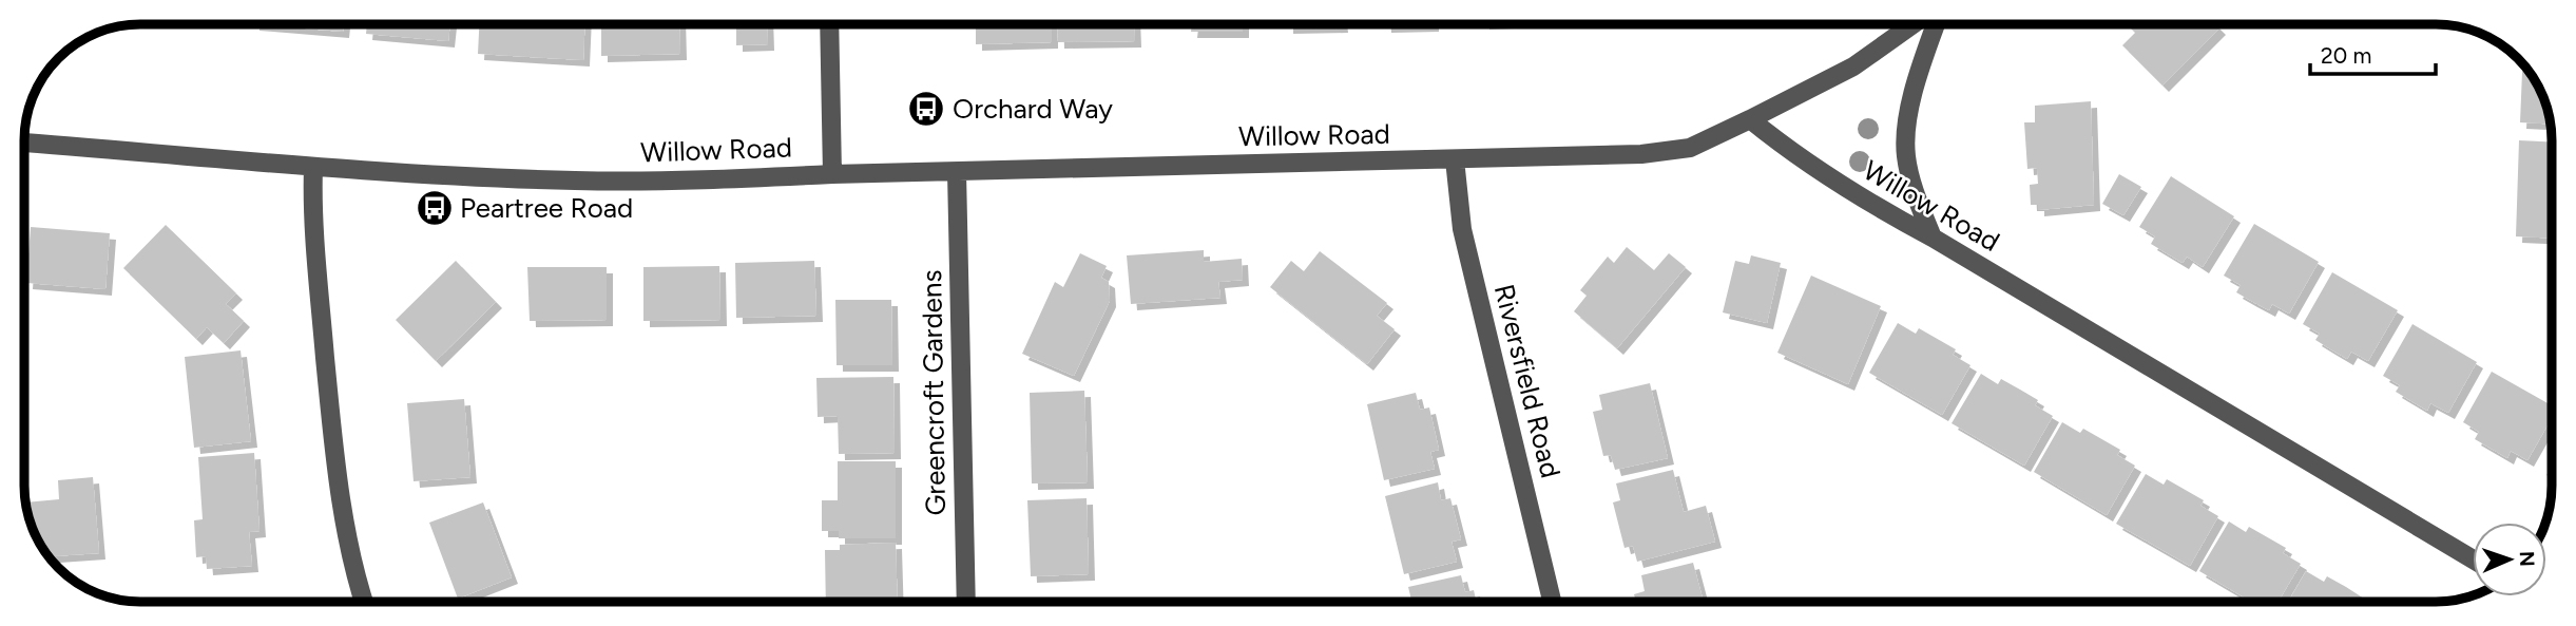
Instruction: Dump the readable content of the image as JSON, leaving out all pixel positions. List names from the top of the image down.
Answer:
{
  "streets": {
    "street": ["Willow Road", "Riversfield Road", "Greencroft Gardens"]
  },
  "crossings": [
    ["Willow Road", "Riversfield Road"],
    ["Willow Road", "Greencroft Gardens"]
  ],
  "places": {
    "bus stop": ["Orchard Way", "Peartree Road"]
  },
  "scale_bar": "20 m",
  "north": "right"
}
